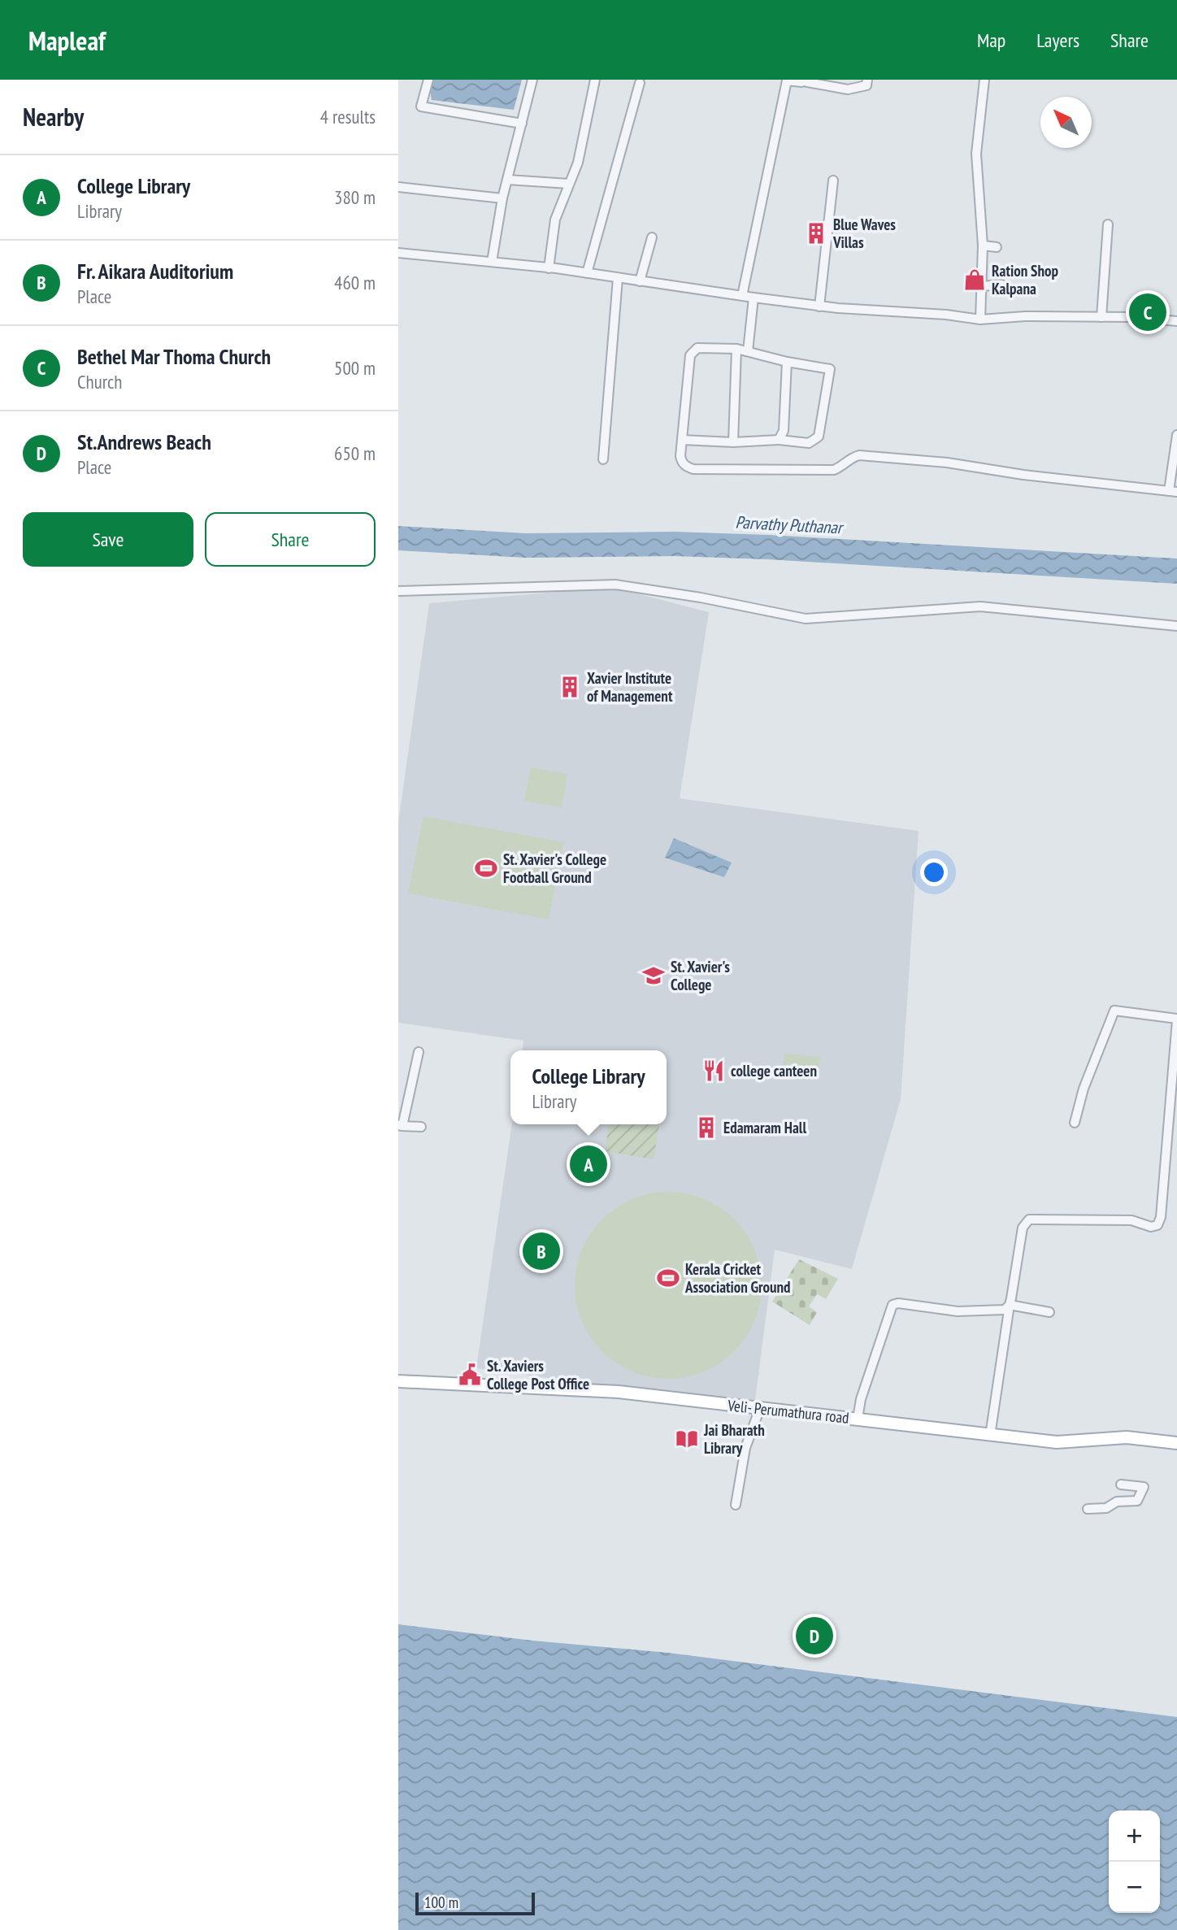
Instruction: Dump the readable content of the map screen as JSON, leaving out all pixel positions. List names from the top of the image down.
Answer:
{
  "streets": {
    "main road": ["Veli- Perumathura road"]
  },
  "water": ["Parvathy Puthanar"],
  "places": {
    "building": ["Blue Waves Villas", "Xavier Institute of Management", "Edamaram Hall"],
    "shop": ["Ration Shop Kalpana"],
    "sports": ["St. Xavier's College Football Ground", "Kerala Cricket Association Ground"],
    "school or university": ["St. Xavier's College"],
    "restaurant": ["college canteen"],
    "public building": ["St. Xaviers College Post Office"],
    "library": ["Jai Bharath Library"]
  },
  "scale_bar": "100 m",
  "north": "top left",
  "page": {
    "header": "Mapleaf",
    "nav": ["Map", "Layers", "Share"],
    "heading": ["Nearby", "4 results"],
    "list": [
      {
        "mark": "A",
        "name": "College Library",
        "note": "Library",
        "value": "380 m"
      },
      {
        "mark": "B",
        "name": "Fr. Aikara Auditorium",
        "note": "Place",
        "value": "460 m"
      },
      {
        "mark": "C",
        "name": "Bethel Mar Thoma Church",
        "note": "Church",
        "value": "500 m"
      },
      {
        "mark": "D",
        "name": "St.Andrews Beach",
        "note": "Place",
        "value": "650 m"
      }
    ],
    "pins": [
      "C",
      "A",
      "B",
      "D"
    ],
    "buttons": ["Save", "Share"],
    "popup": ["College Library", "Library"],
    "map_buttons": ["+", "−"],
    "scale": "100 m"
  }
}
